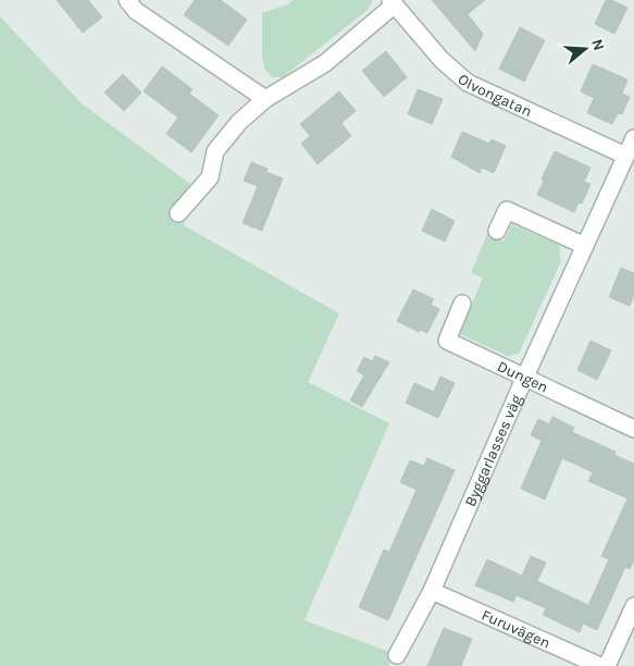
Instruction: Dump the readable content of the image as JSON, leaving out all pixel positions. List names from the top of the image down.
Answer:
{
  "streets": {
    "street": [
      "Olvongatan",
      "Dungen",
      "Byggarlasses väg",
      "Furuvägen"
    ]
  },
  "crossings": [
    ["Olvongatan", "Byggarlasses väg"],
    ["Dungen", "Byggarlasses väg"],
    ["Byggarlasses väg", "Furuvägen"]
  ],
  "north": "right"
}
